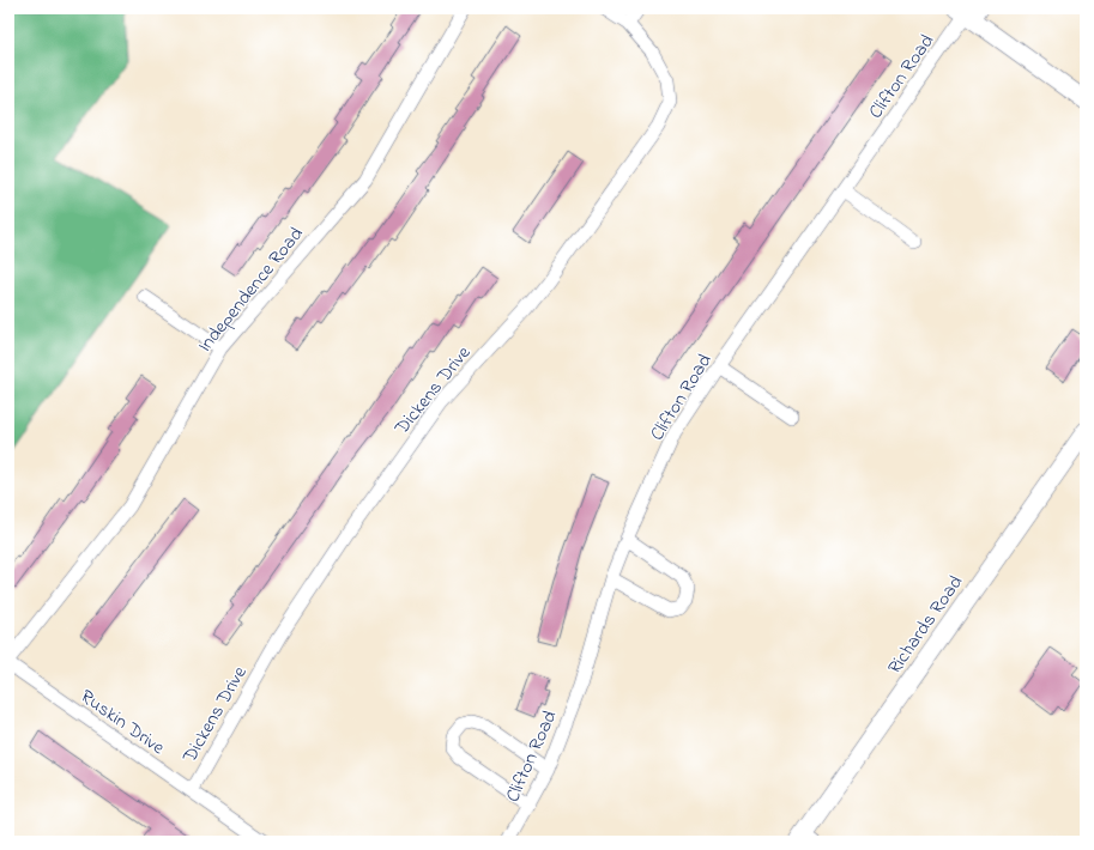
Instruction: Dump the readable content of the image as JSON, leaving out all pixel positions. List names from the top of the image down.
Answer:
{
  "streets": {
    "street": [
      "Clifton Road",
      "Independence Road",
      "Dickens Drive",
      "Richards Road",
      "Ruskin Drive"
    ]
  },
  "crossings": [
    ["Dickens Drive", "Ruskin Drive"]
  ]
}
